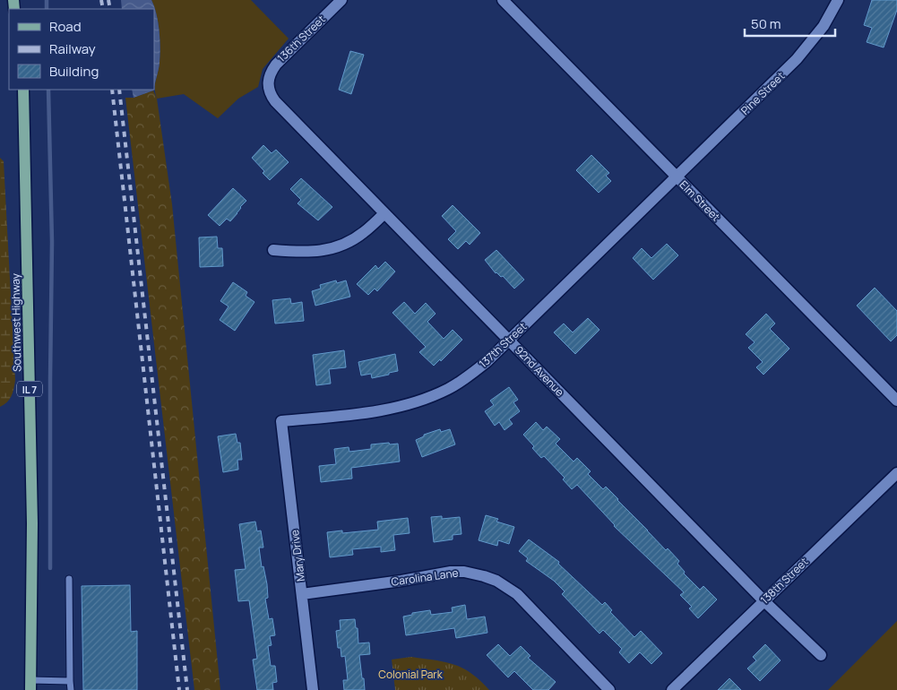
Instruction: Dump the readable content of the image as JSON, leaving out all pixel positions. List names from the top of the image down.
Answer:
{
  "streets": {
    "main road": ["Southwest Highway", "IL 7"],
    "street": [
      "136th Street",
      "Pine Street",
      "Elm Street",
      "137th Street",
      "92nd Avenue",
      "Mary Drive",
      "Carolina Lane",
      "138th Street"
    ]
  },
  "crossings": [
    ["136th Street", "92nd Avenue"],
    ["Pine Street", "Elm Street"],
    ["Pine Street", "137th Street"],
    ["Elm Street", "137th Street"],
    ["137th Street", "92nd Avenue"],
    ["137th Street", "Mary Drive"],
    ["92nd Avenue", "138th Street"],
    ["Mary Drive", "Carolina Lane"]
  ],
  "parks": ["Colonial Park"],
  "legend": ["Road", "Railway", "Building"],
  "scale_bar": "50 m"
}
